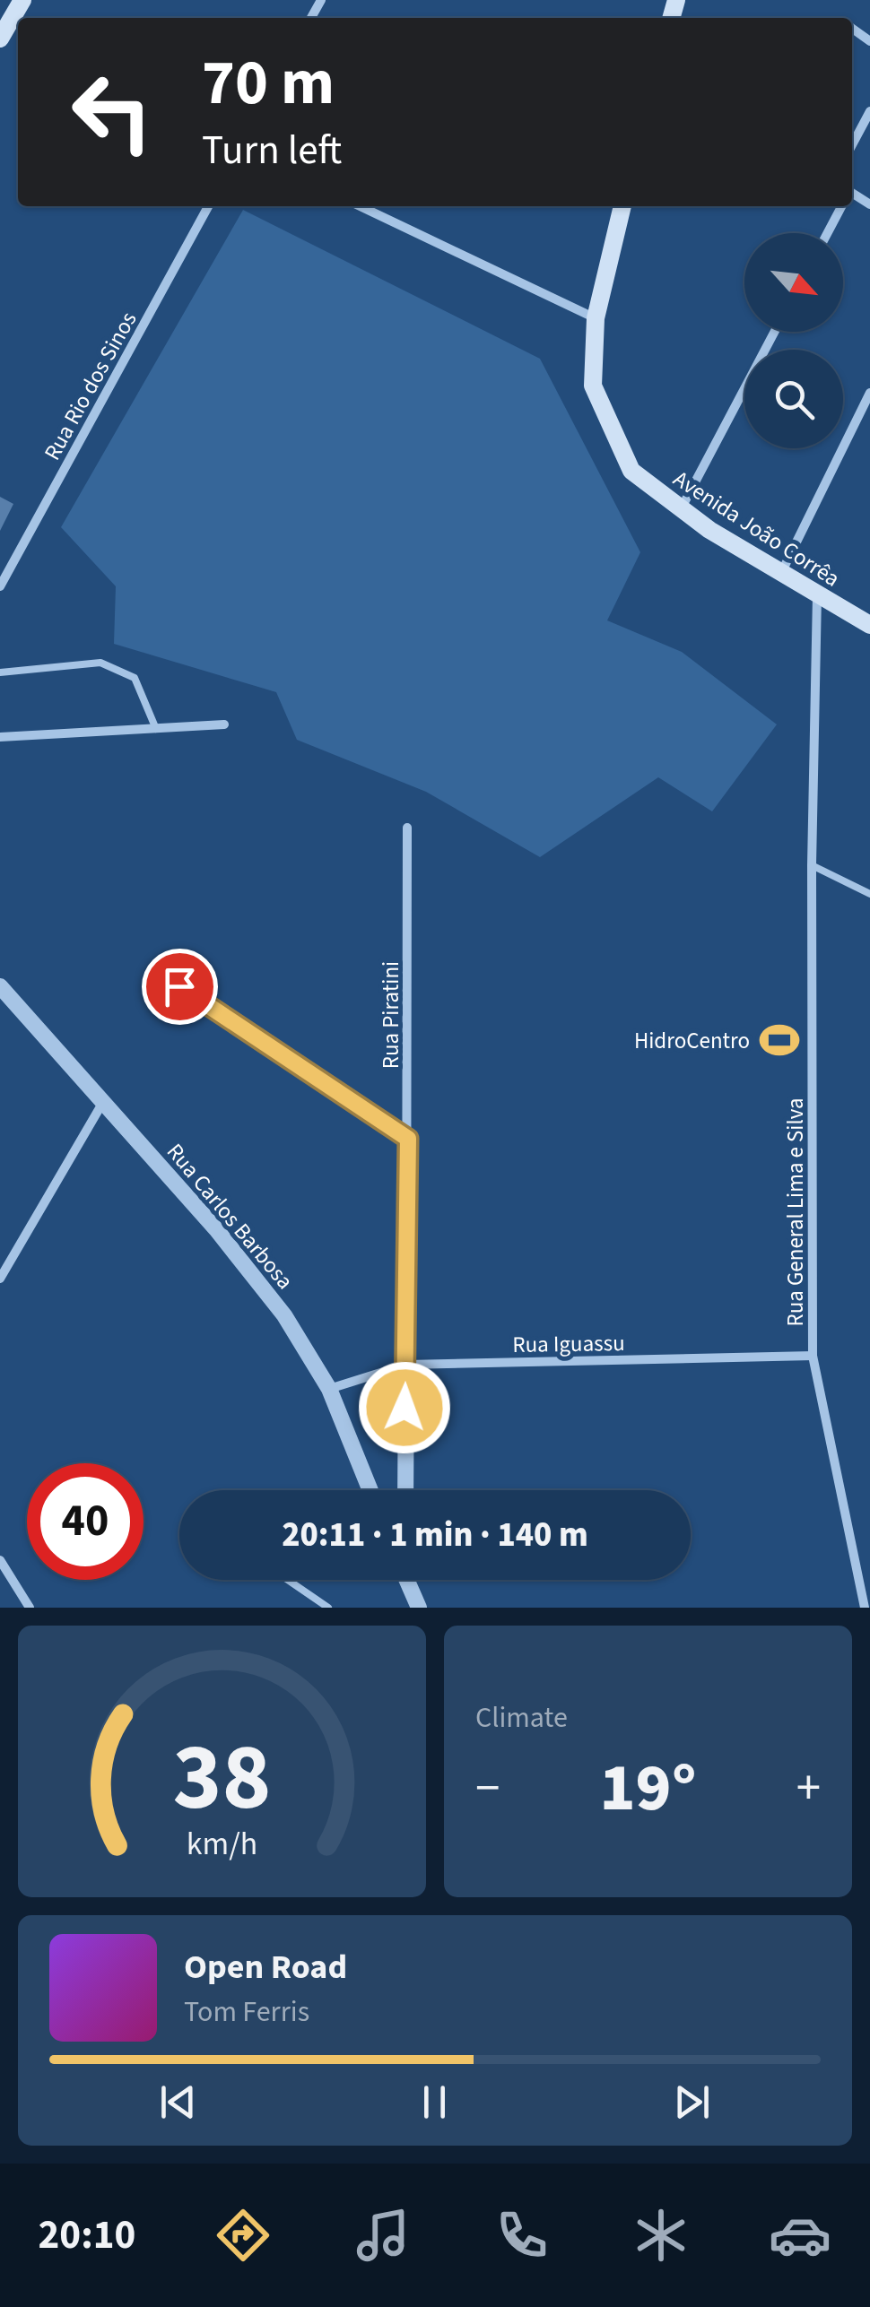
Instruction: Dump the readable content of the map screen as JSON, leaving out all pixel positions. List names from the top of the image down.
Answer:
{
  "streets": {
    "main road": ["Avenida João Corrêa"],
    "street": [
      "Rua Rio dos Sinos",
      "Rua Piratini",
      "Rua General Lima e Silva",
      "Rua Carlos Barbosa",
      "Rua Iguassu"
    ]
  },
  "crossings": [
    ["Avenida João Corrêa", "Rua General Lima e Silva"],
    ["Rua Piratini", "Rua Iguassu"],
    ["Rua General Lima e Silva", "Rua Iguassu"],
    ["Rua Carlos Barbosa", "Rua Iguassu"]
  ],
  "places": {
    "sports": ["HidroCentro"]
  },
  "north": "bottom right",
  "page": {
    "turn": ["70 m", "Turn left"],
    "limit": "40",
    "trip": "20:11 · 1 min · 140 m",
    "tile": "Climate",
    "heat": ["−", "19°", "+"],
    "song": ["Open Road", "Tom Ferris"],
    "tabs": "20:10",
    "gauge": ["38", "km/h"]
  }
}
